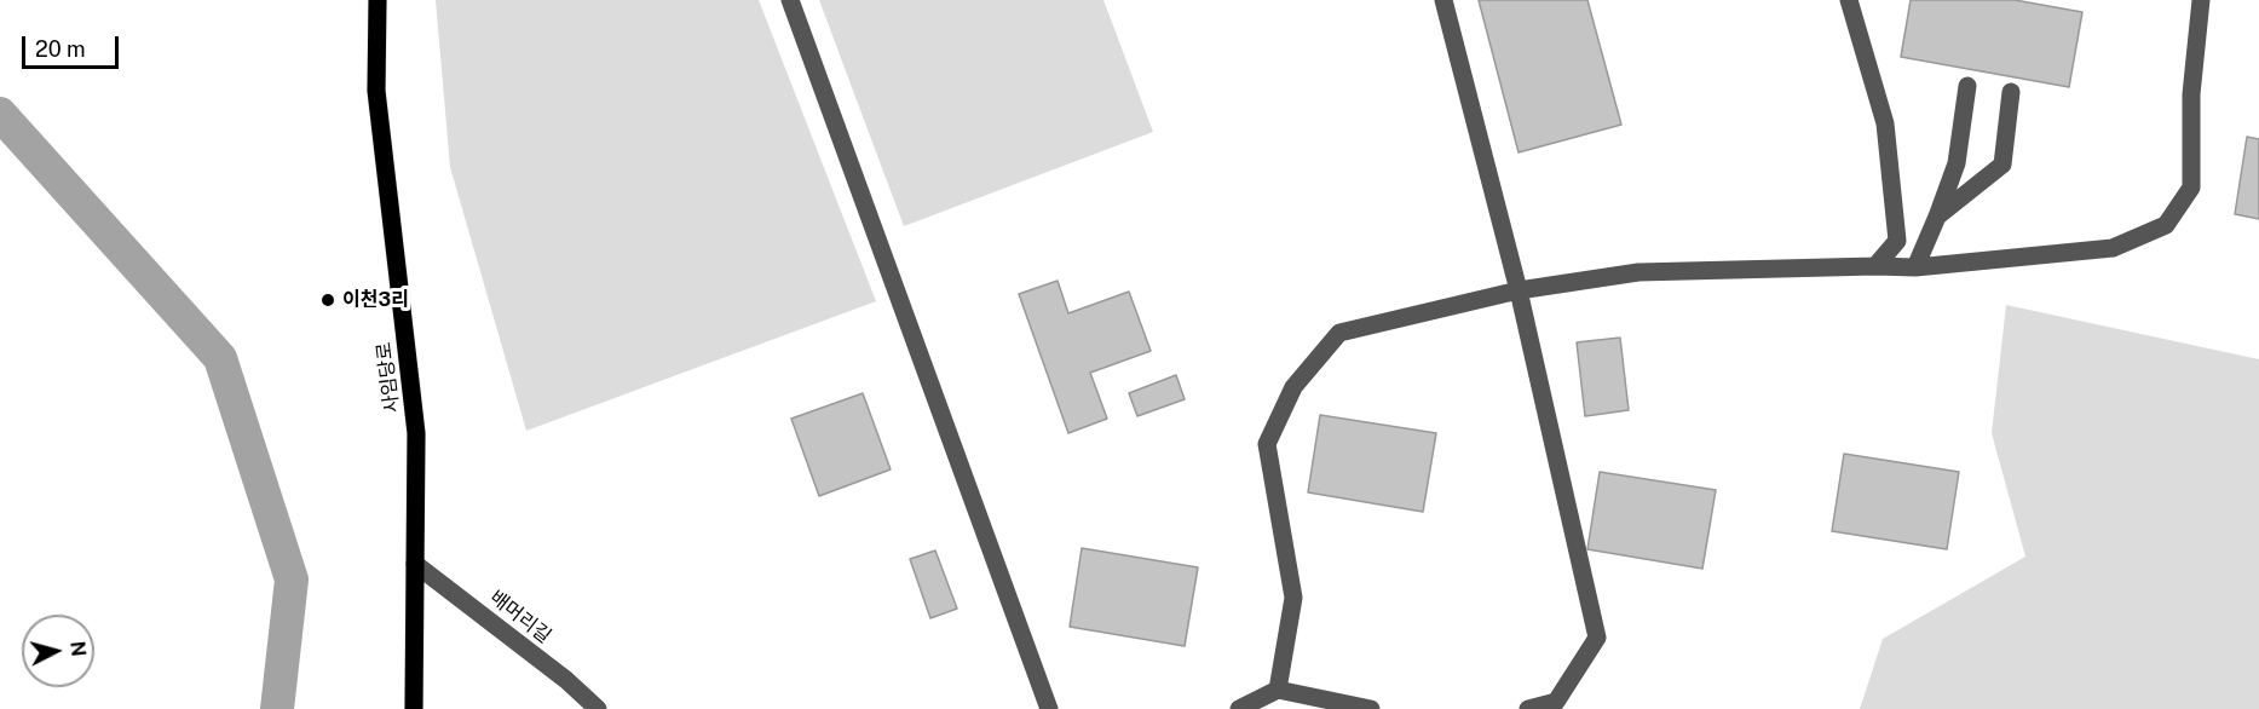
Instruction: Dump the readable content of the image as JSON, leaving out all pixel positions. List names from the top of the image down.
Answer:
{
  "streets": {
    "main road": ["사임당로"],
    "street": ["배머리길"]
  },
  "crossings": [
    ["사임당로", "배머리길"]
  ],
  "places": ["이천3리"],
  "scale_bar": "20 m",
  "north": "right"
}
